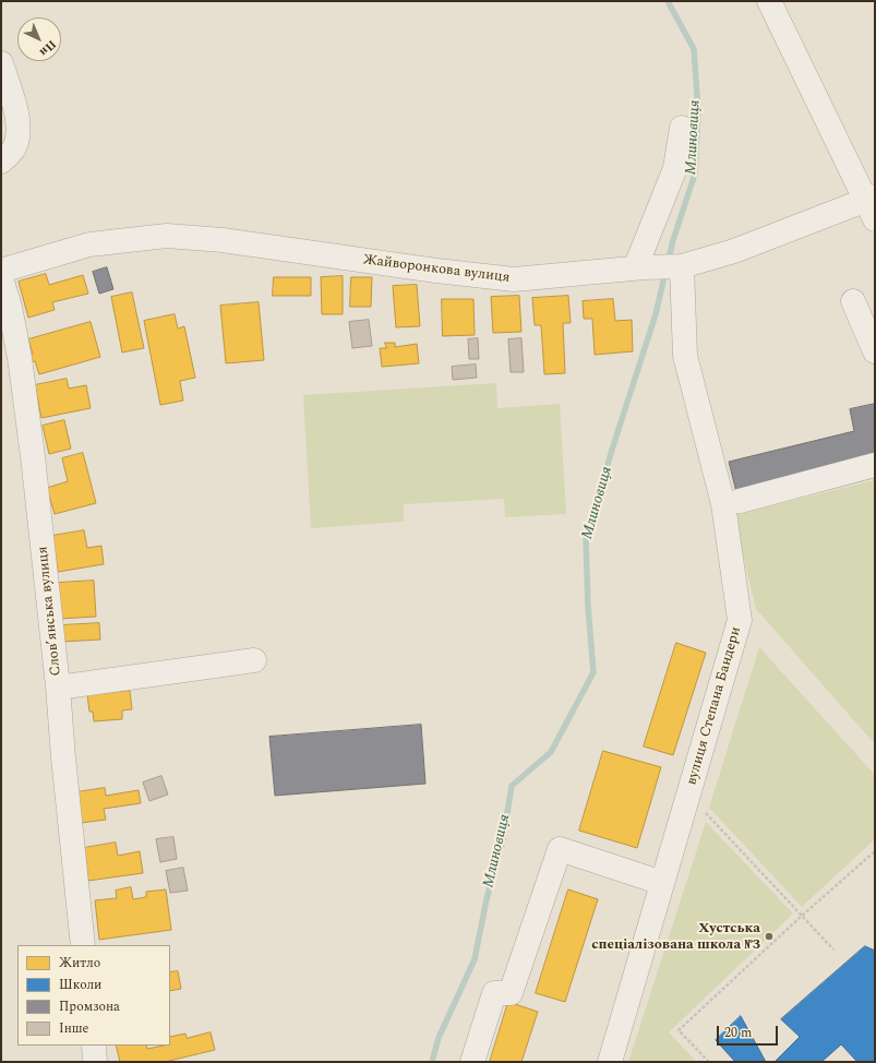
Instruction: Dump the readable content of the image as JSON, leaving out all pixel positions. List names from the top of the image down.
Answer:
{
  "streets": {
    "street": ["Жайворонкова вулиця", "Словʼянська вулиця", "вулиця Степана Бандери"]
  },
  "crossings": [
    ["Жайворонкова вулиця", "вулиця Степана Бандери"]
  ],
  "water": ["Млиновиця"],
  "places": ["Хустська спеціалізована школа №3"],
  "legend": [
    "Житло",
    "Школи",
    "Промзона",
    "Інше"
  ],
  "scale_bar": "20 m",
  "north": "bottom right"
}
